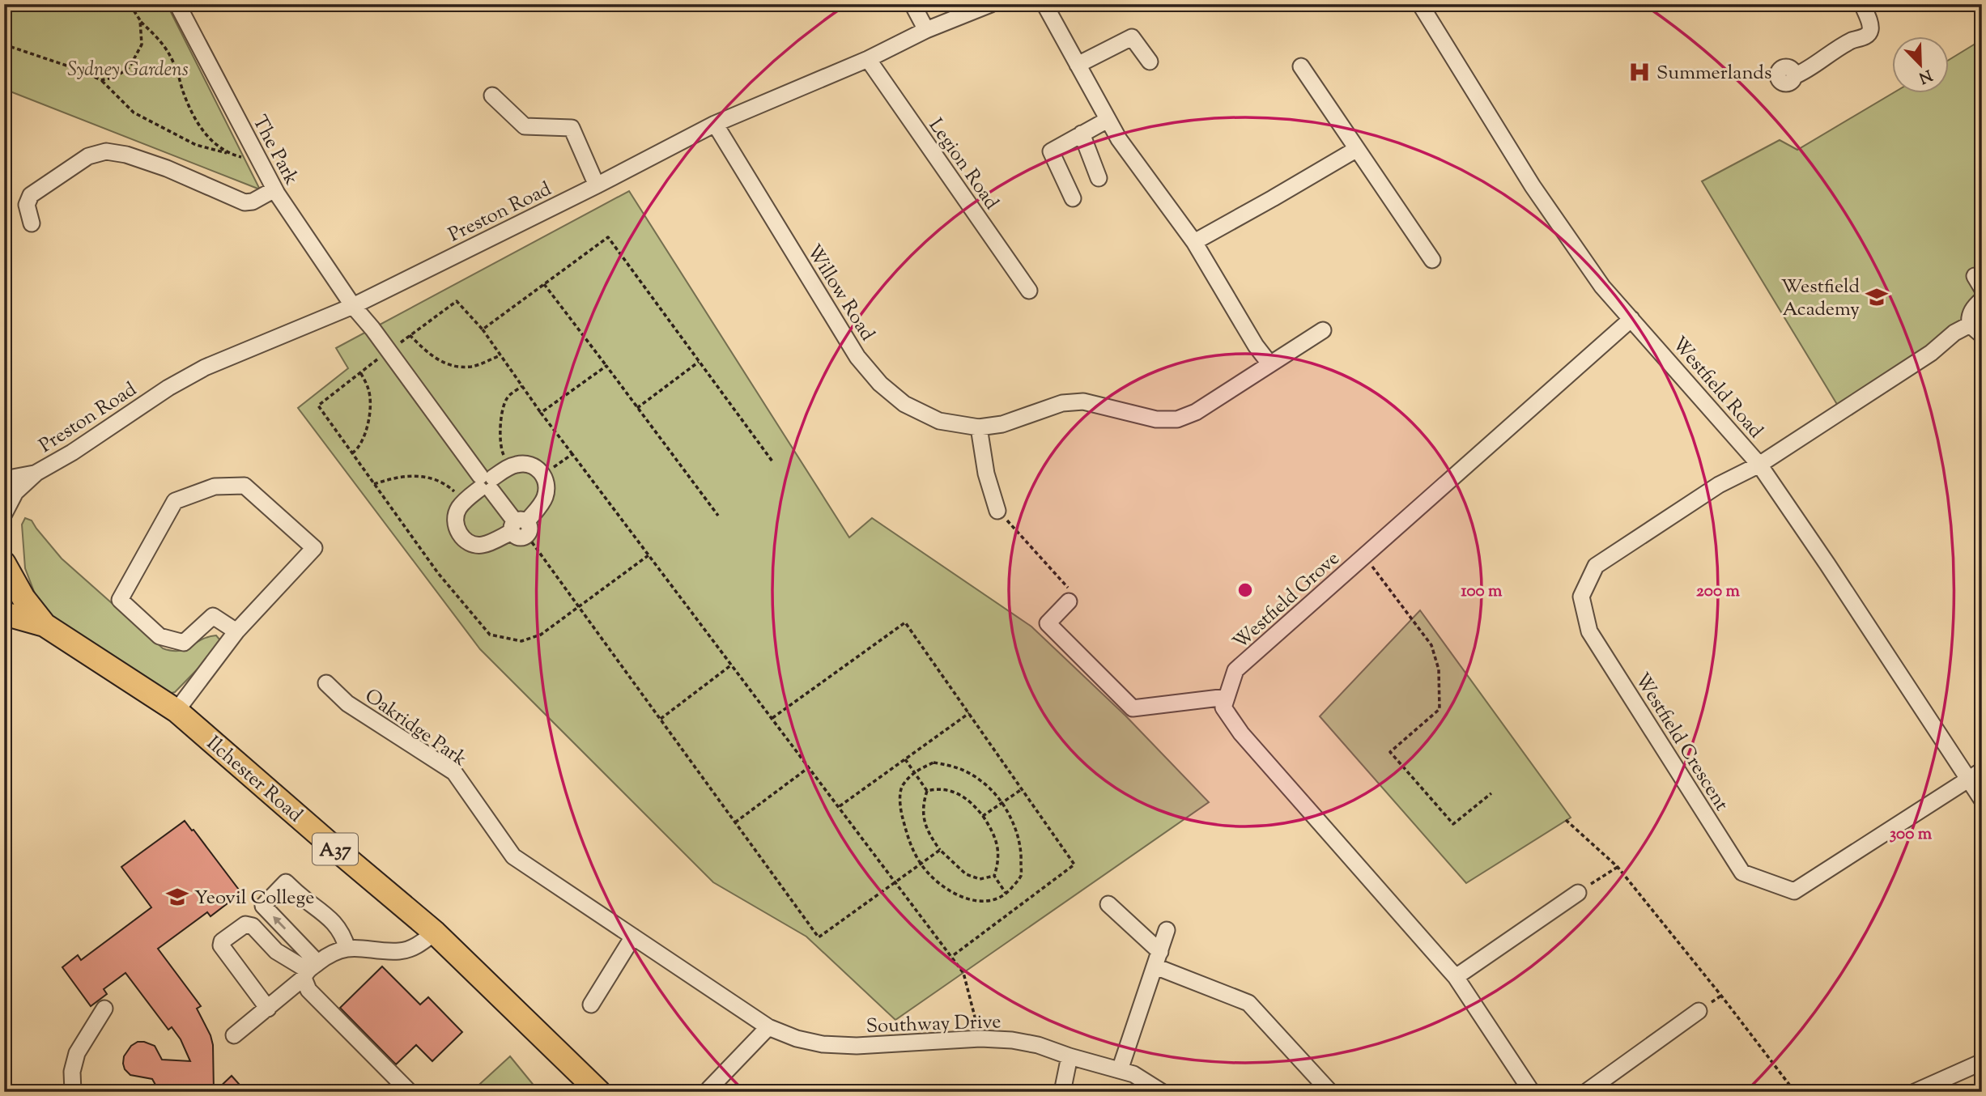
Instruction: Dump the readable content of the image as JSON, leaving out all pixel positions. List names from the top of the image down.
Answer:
{
  "streets": {
    "highway": ["Ilchester Road", "A37"],
    "street": [
      "The Park",
      "Legion Road",
      "Preston Road",
      "Willow Road",
      "Westfield Road",
      "Westfield Grove",
      "Oakridge Park",
      "Westfield Crescent",
      "Southway Drive"
    ]
  },
  "crossings": [
    ["The Park", "Preston Road"],
    ["Legion Road", "Preston Road"],
    ["Preston Road", "Willow Road"],
    ["Westfield Road", "Westfield Grove"],
    ["Westfield Road", "Westfield Crescent"],
    ["Oakridge Park", "Southway Drive"]
  ],
  "parks": ["Sydney Gardens"],
  "places": {
    "hospital": ["Summerlands"],
    "school or university": ["Westfield Academy", "Yeovil College"]
  },
  "north": "bottom right",
  "rings": ["100 m", "200 m", "300 m"]
}
